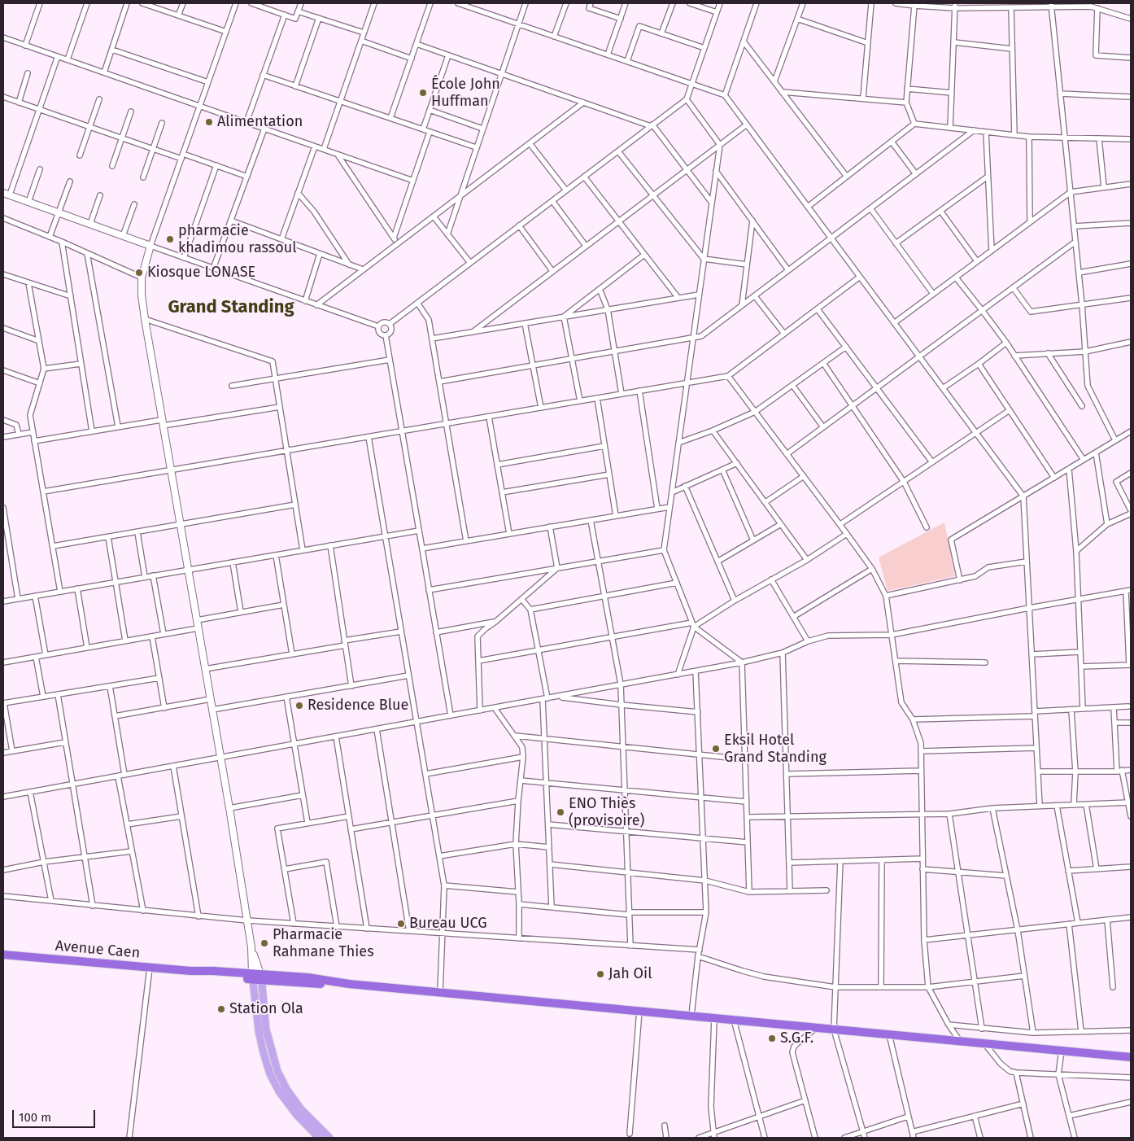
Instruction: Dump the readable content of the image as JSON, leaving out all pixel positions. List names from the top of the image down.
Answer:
{
  "streets": {
    "highway": ["Avenue Caen"]
  },
  "districts": ["Grand Standing"],
  "places": [
    "École John Huffman",
    "Alimentation",
    "pharmacie khadimou rassoul",
    "Kiosque LONASE",
    "Residence Blue",
    "Eksil Hotel Grand Standing",
    "ENO Thiès (provisoire)",
    "Bureau UCG",
    "Pharmacie Rahmane Thies",
    "Jah Oil",
    "Station Ola",
    "S.G.F."
  ],
  "scale_bar": "100 m"
}
